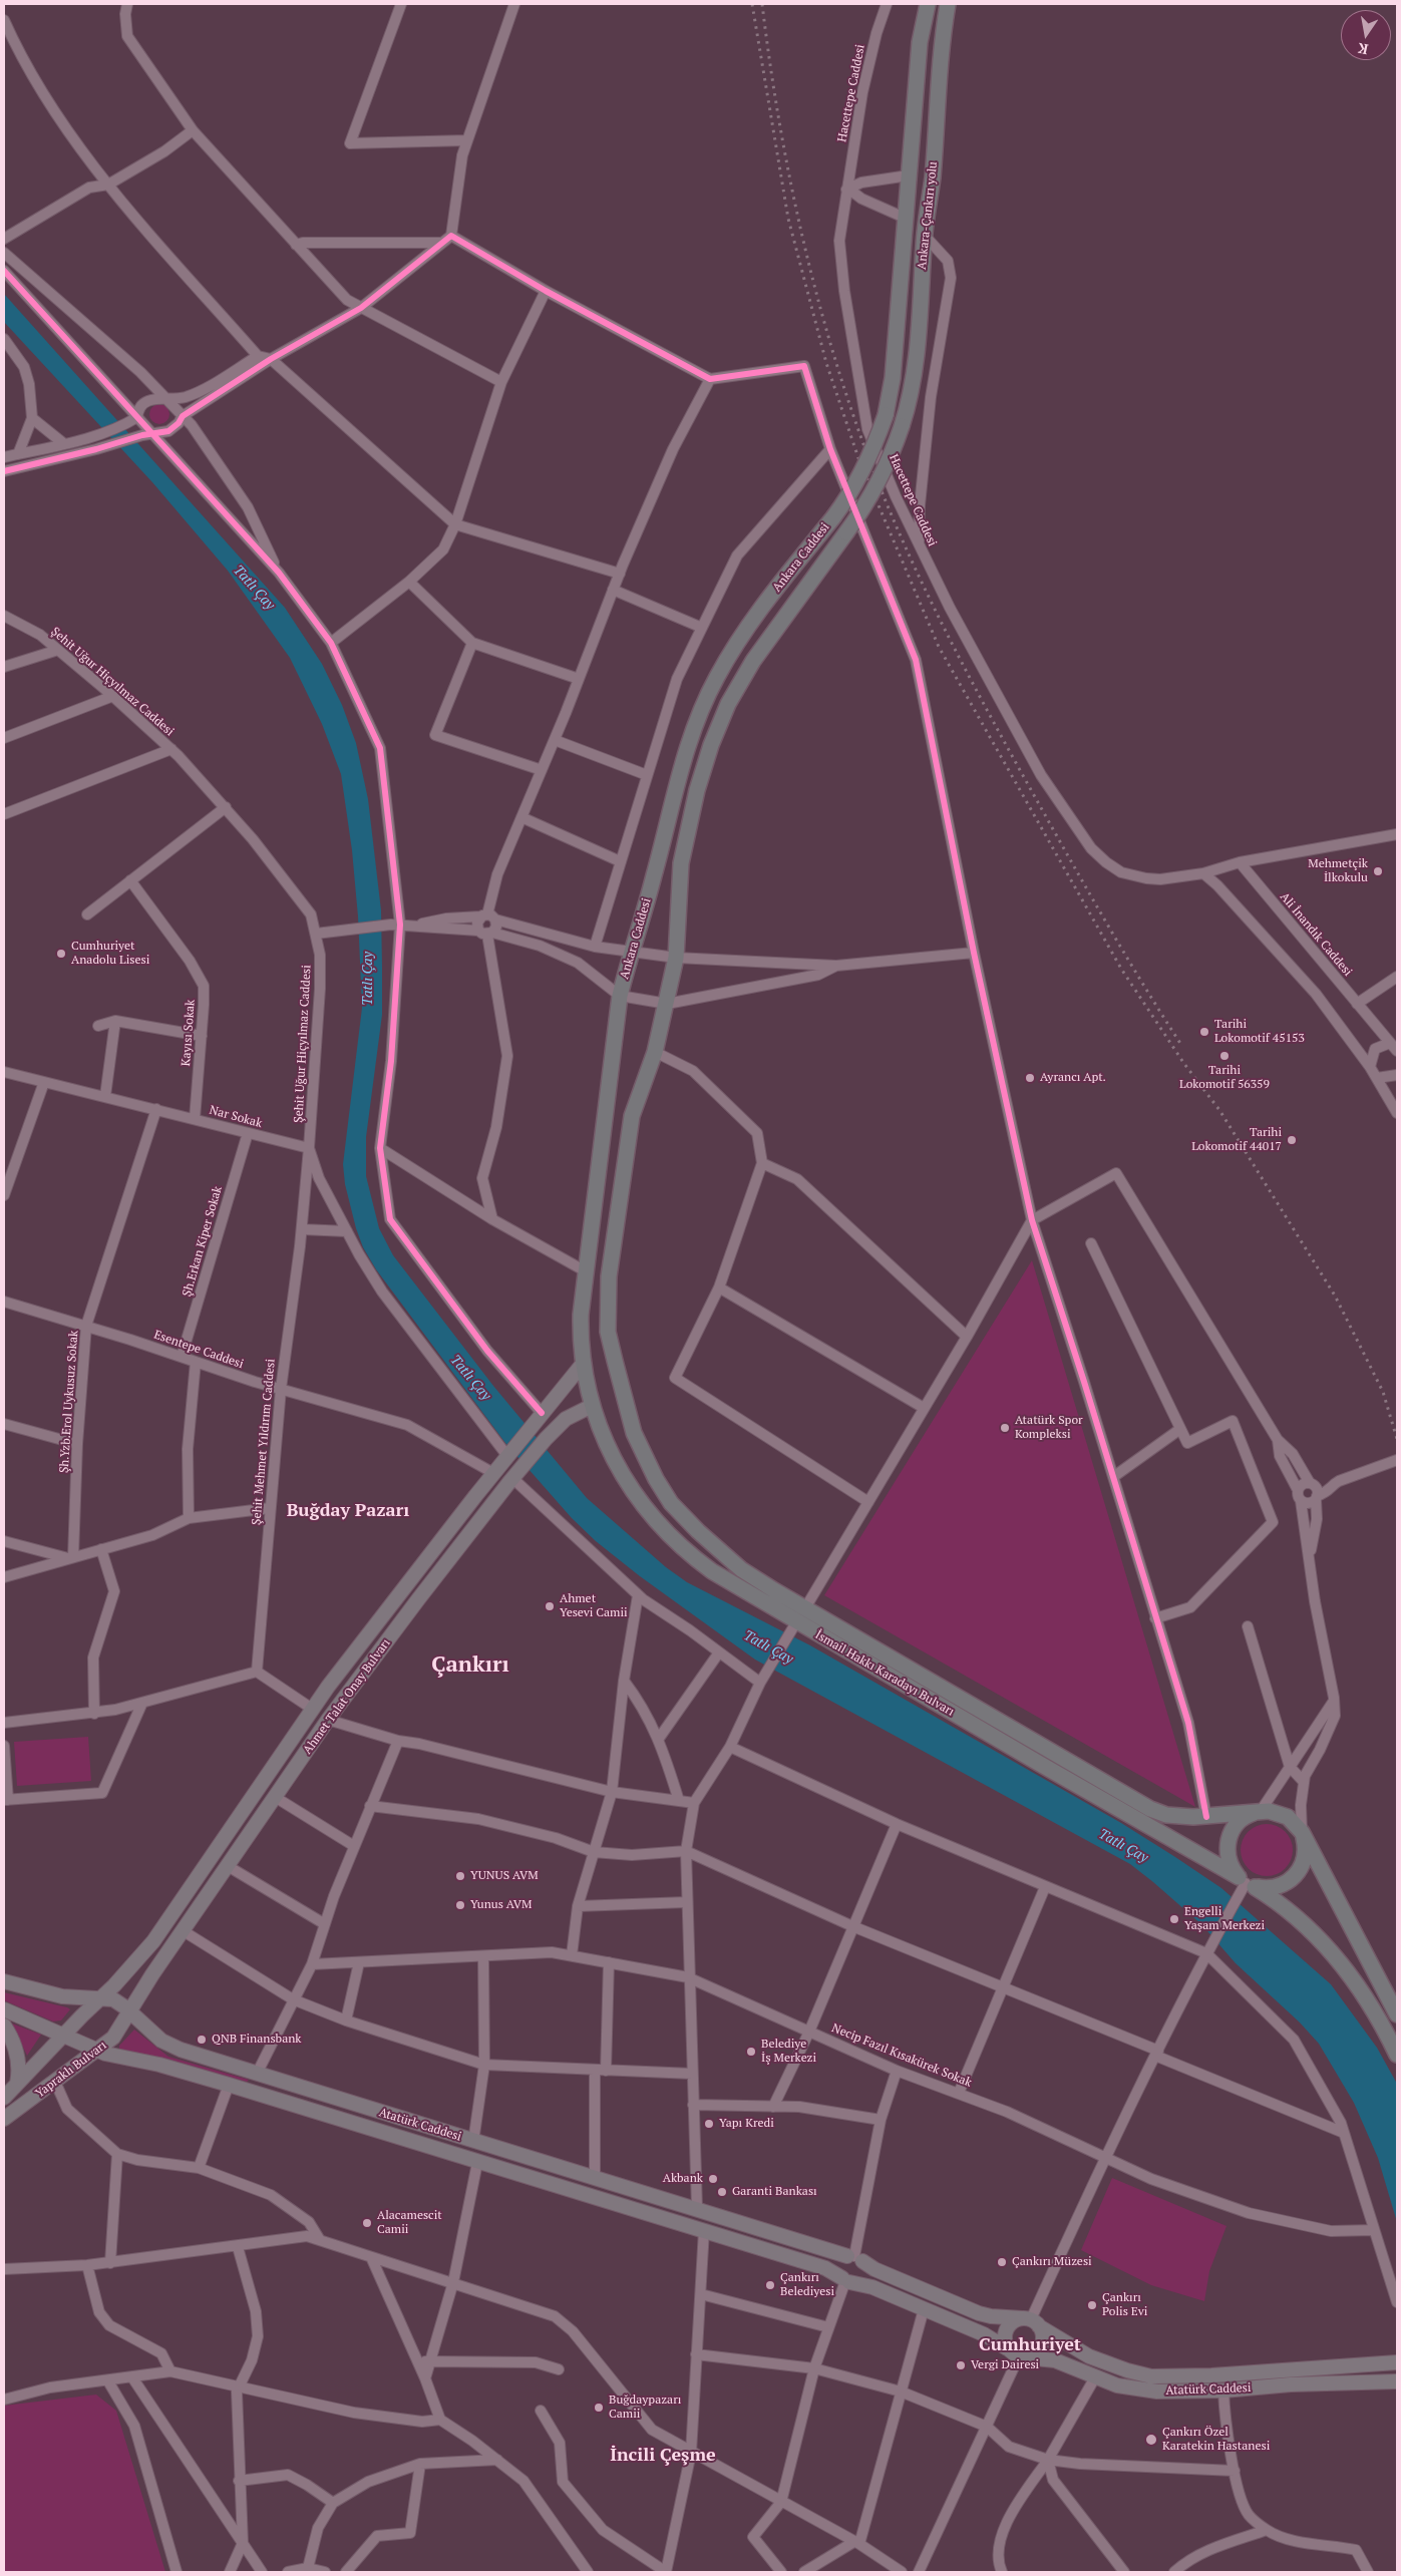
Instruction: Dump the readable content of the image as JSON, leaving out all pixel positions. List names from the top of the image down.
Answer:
{
  "streets": {
    "highway": ["Ankara-Çankırı yolu", "Ankara Caddesi", "İsmail Hakkı Karadayı Bulvarı"],
    "main road": ["Ahmet Talat Onay Bulvarı", "Yapraklı Bulvarı", "Atatürk Caddesi"],
    "street": [
      "Hacettepe Caddesi",
      "Şehit Uğur Hiçyılmaz Caddesi",
      "Ali İnandık Caddesi",
      "Kayısı Sokak",
      "Nar Sokak",
      "Şh.Erkan Kiper Sokak",
      "Esentepe Caddesi",
      "Şh.Yzb.Erol Uykusuz Sokak",
      "Şehit Mehmet Yıldırım Caddesi",
      "Necip Fazıl Kısakürek Sokak"
    ]
  },
  "crossings": [
    ["Ankara-Çankırı yolu", "Ankara Caddesi"],
    ["Ankara-Çankırı yolu", "İsmail Hakkı Karadayı Bulvarı"],
    ["Ankara Caddesi", "İsmail Hakkı Karadayı Bulvarı"],
    ["Ankara Caddesi", "Ahmet Talat Onay Bulvarı"],
    ["Şehit Uğur Hiçyılmaz Caddesi", "Nar Sokak"],
    ["Şehit Uğur Hiçyılmaz Caddesi", "Şehit Mehmet Yıldırım Caddesi"],
    ["Şehit Uğur Hiçyılmaz Caddesi", "Ahmet Talat Onay Bulvarı"],
    ["Kayısı Sokak", "Nar Sokak"],
    ["Nar Sokak", "Şh.Erkan Kiper Sokak"],
    ["Nar Sokak", "Şh.Yzb.Erol Uykusuz Sokak"],
    ["Nar Sokak", "Şehit Mehmet Yıldırım Caddesi"],
    ["Şh.Erkan Kiper Sokak", "Esentepe Caddesi"],
    ["Esentepe Caddesi", "Şh.Yzb.Erol Uykusuz Sokak"],
    ["Esentepe Caddesi", "Şehit Mehmet Yıldırım Caddesi"],
    ["Esentepe Caddesi", "Ahmet Talat Onay Bulvarı"],
    ["İsmail Hakkı Karadayı Bulvarı", "Ahmet Talat Onay Bulvarı"],
    ["Ahmet Talat Onay Bulvarı", "Yapraklı Bulvarı"],
    ["Ahmet Talat Onay Bulvarı", "Atatürk Caddesi"],
    ["Yapraklı Bulvarı", "Atatürk Caddesi"]
  ],
  "districts": [
    "Buğday Pazarı",
    "Çankırı",
    "Cumhuriyet",
    "İncili Çeşme"
  ],
  "water": ["Tatlı Çay"],
  "places": [
    "Mehmetçik İlkokulu",
    "Cumhuriyet Anadolu Lisesi",
    "Tarihi Lokomotif 45153",
    "Tarihi Lokomotif 56359",
    "Ayrancı Apt.",
    "Tarihi Lokomotif 44017",
    "Atatürk Spor Kompleksi",
    "Ahmet Yesevi Camii",
    "YUNUS AVM",
    "Yunus AVM",
    "Engelli Yaşam Merkezi",
    "QNB Finansbank",
    "Belediye İş Merkezi",
    "Yapı Kredi",
    "Akbank",
    "Garanti Bankası",
    "Alacamescit Camii",
    "Çankırı Müzesi",
    "Çankırı Belediyesi",
    "Çankırı Polis Evi",
    "Vergi Dairesi",
    "Buğdaypazarı Camii",
    "Çankırı Özel Karatekin Hastanesi"
  ],
  "north": "bottom"
}
